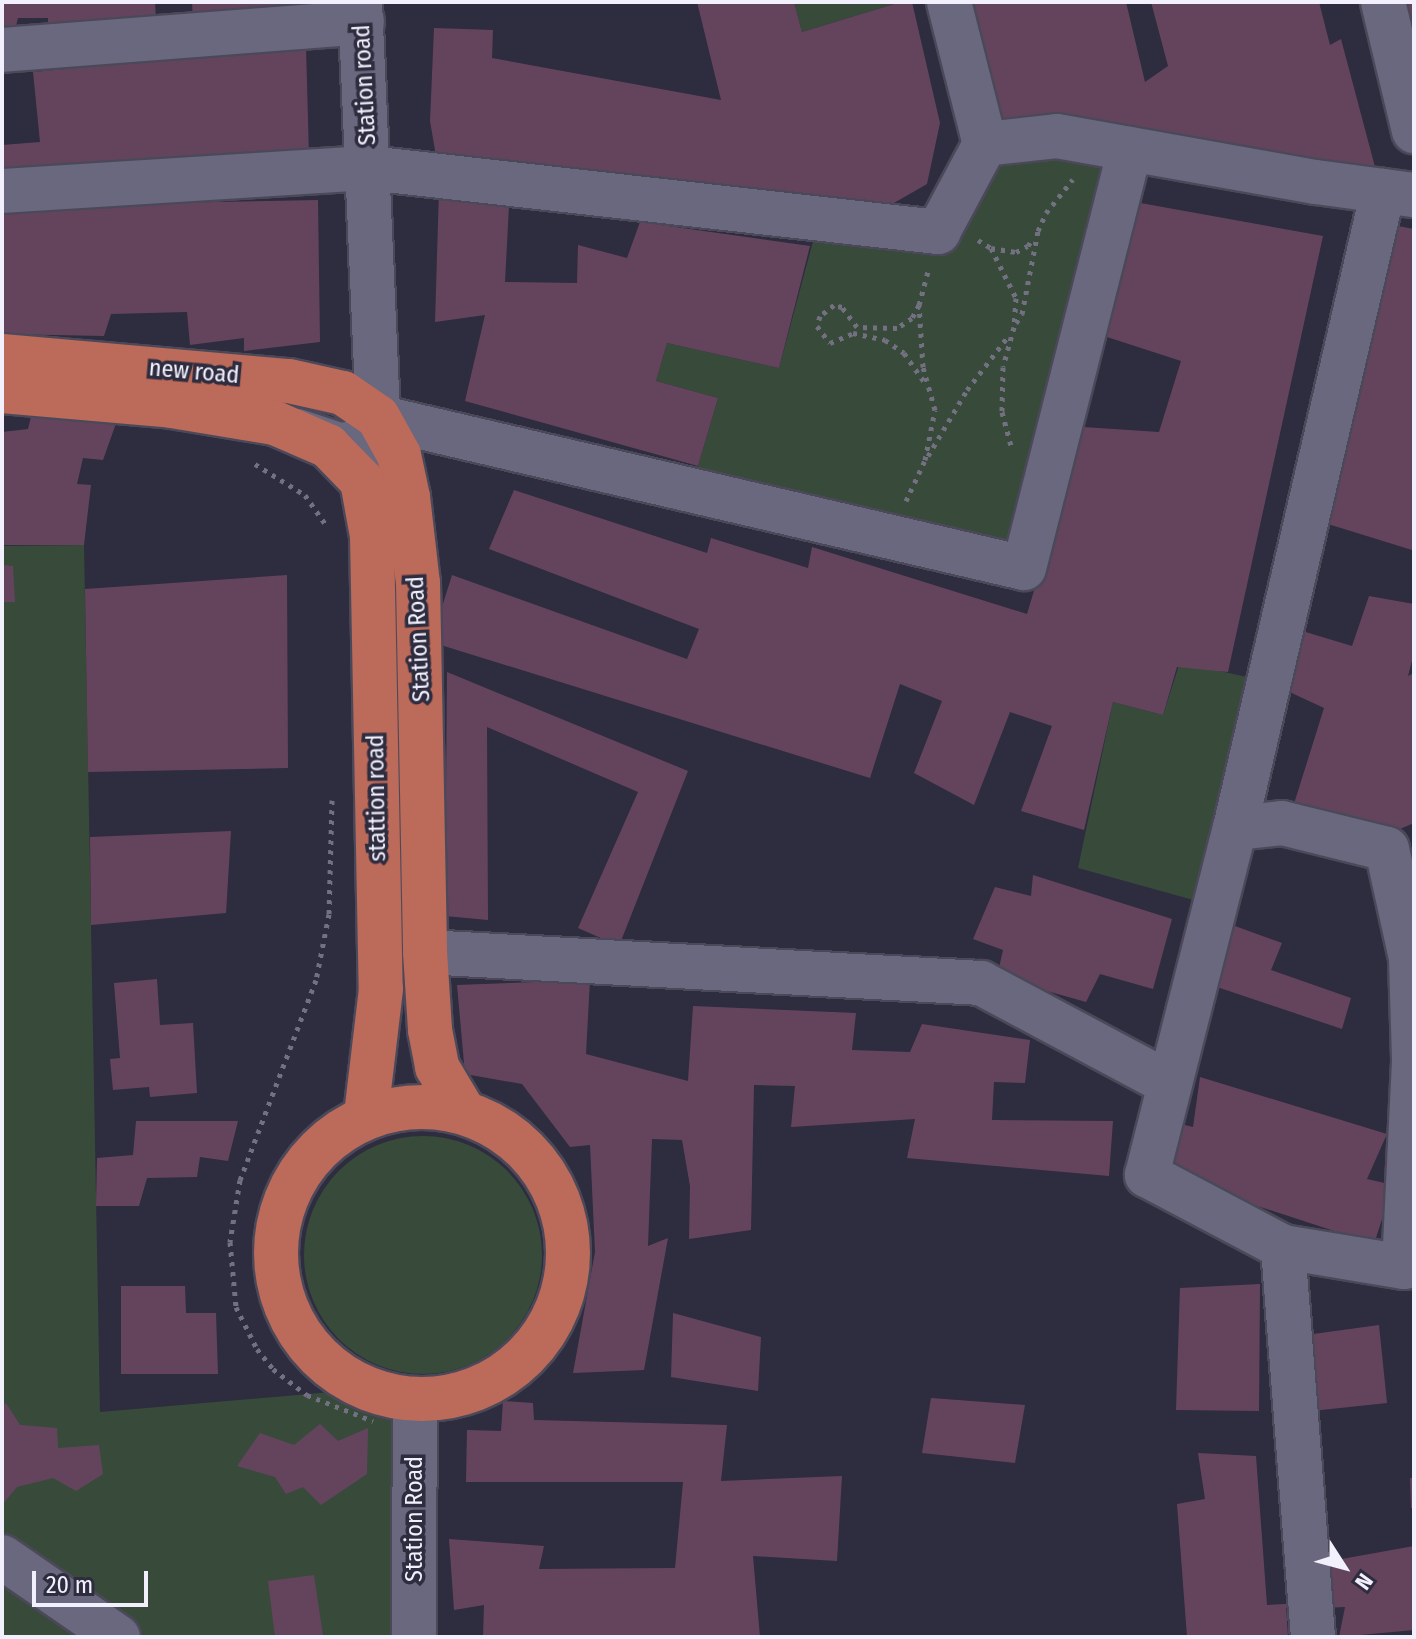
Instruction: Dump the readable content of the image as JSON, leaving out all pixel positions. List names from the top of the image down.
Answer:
{
  "streets": {
    "main road": ["new road", "Station Road", "stattion road"],
    "street": ["Station road"]
  },
  "crossings": [
    ["Station road", "Station Road"],
    ["new road", "Station Road"],
    ["new road", "stattion road"]
  ],
  "scale_bar": "20 m",
  "north": "bottom right"
}
